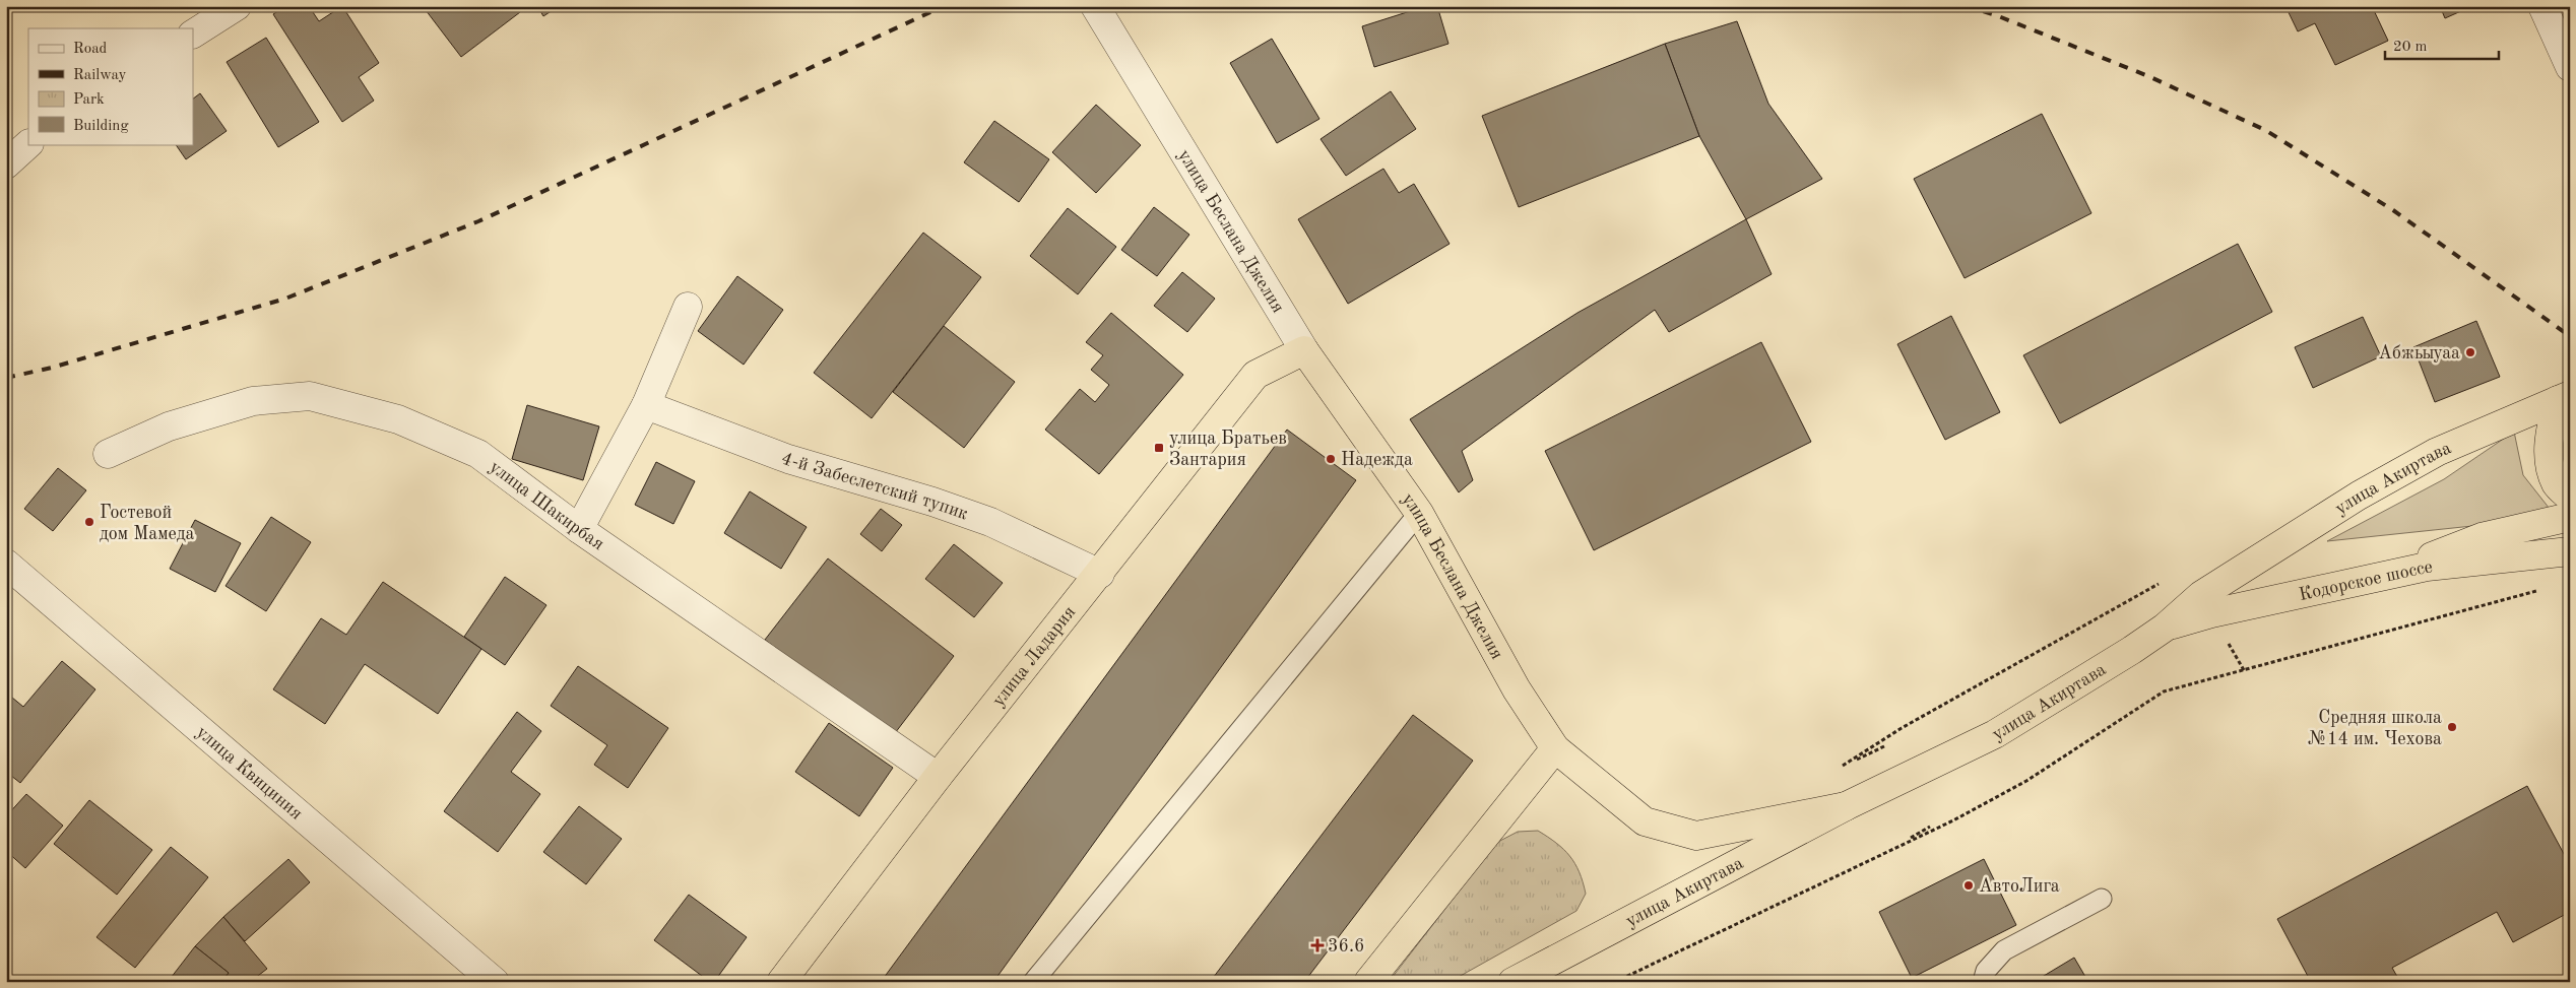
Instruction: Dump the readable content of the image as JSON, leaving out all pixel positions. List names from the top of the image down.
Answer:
{
  "streets": {
    "highway": [
      "улица Беслана Джелия",
      "улица Акиртава",
      "Кодорское шоссе",
      "улица Ладария"
    ],
    "street": ["4-й Забеслетский тупик", "улица Шакирбая", "улица Квициния"]
  },
  "crossings": [
    ["улица Беслана Джелия", "улица Акиртава"],
    ["улица Беслана Джелия", "улица Ладария"],
    ["улица Акиртава", "Кодорское шоссе"],
    ["4-й Забеслетский тупик", "улица Ладария"],
    ["улица Шакирбая", "улица Ладария"]
  ],
  "places": {
    "other": [
      "Абжьыуаа",
      "Надежда",
      "Гостевой дом Мамеда",
      "Средняя школа №14 им. Чехова",
      "АвтоЛига"
    ],
    "transit": ["улица Братьев Зантария"],
    "health": ["36.6"]
  },
  "legend": [
    "Road",
    "Railway",
    "Park",
    "Building"
  ],
  "scale_bar": "20 m"
}
